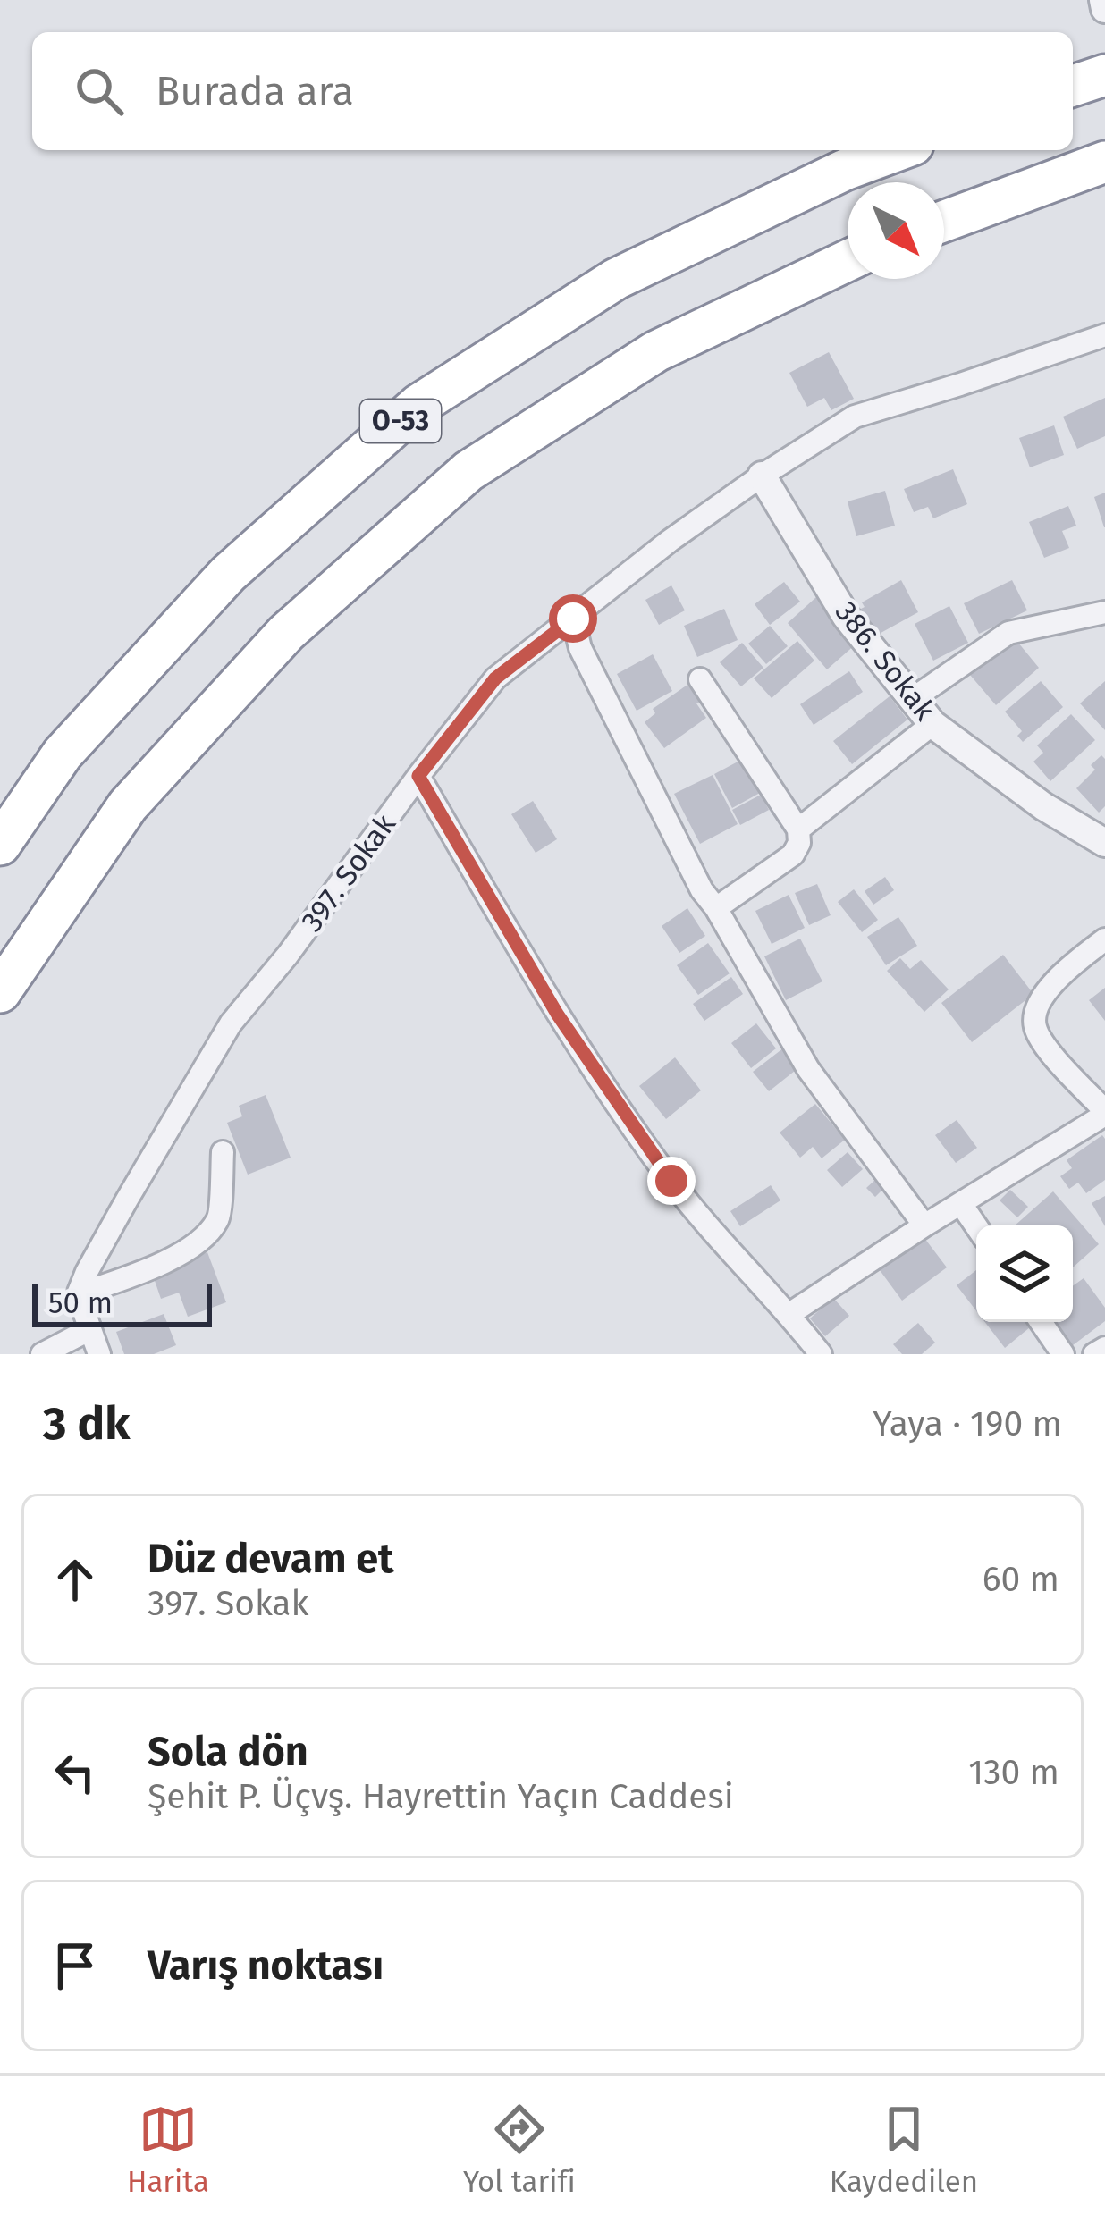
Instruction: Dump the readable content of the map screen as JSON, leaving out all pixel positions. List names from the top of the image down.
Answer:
{
  "streets": {
    "highway": ["O-53"],
    "street": ["386. Sokak", "397. Sokak"]
  },
  "crossings": [
    ["386. Sokak", "397. Sokak"]
  ],
  "scale_bar": "50 m",
  "north": "bottom right",
  "page": {
    "search": "Burada ara",
    "scale": "50 m",
    "heading": ["3 dk", "Yaya · 190 m"],
    "list": [
      ["Düz devam et", "397. Sokak", "60 m"],
      ["Sola dön", "Şehit P. Üçvş. Hayrettin Yaçın Caddesi", "130 m"],
      "Varış noktası"
    ],
    "nav": ["Harita", "Yol tarifi", "Kaydedilen"]
  }
}
